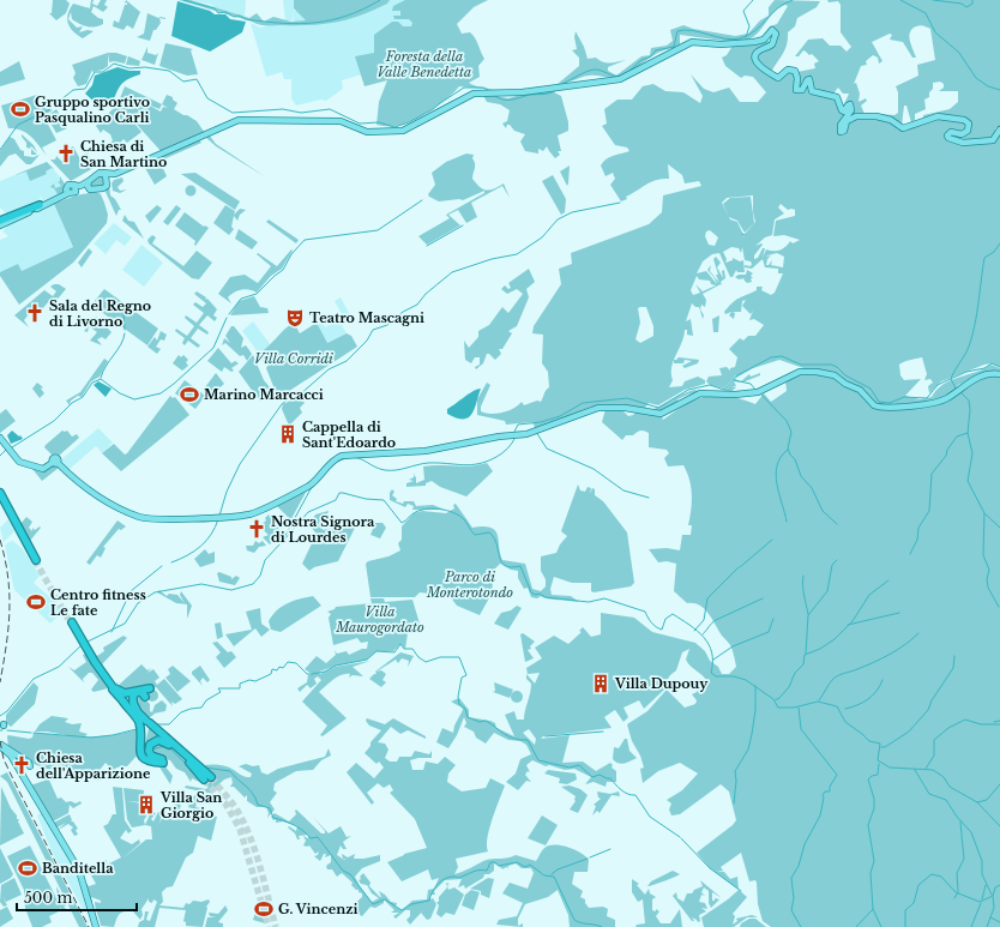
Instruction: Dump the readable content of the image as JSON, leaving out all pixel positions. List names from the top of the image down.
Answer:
{
  "parks": [
    "Foresta della Valle Benedetta",
    "Villa Corridi",
    "Parco di Monterotondo",
    "Villa Maurogordato"
  ],
  "places": {
    "sports": [
      "Gruppo sportivo Pasqualino Carli",
      "Marino Marcacci",
      "Centro fitness Le fate",
      "Banditella",
      "G. Vincenzi"
    ],
    "church": [
      "Chiesa di San Martino",
      "Sala del Regno di Livorno",
      "Nostra Signora di Lourdes",
      "Chiesa dell'Apparizione"
    ],
    "theatre": ["Teatro Mascagni"],
    "building": ["Cappella di Sant'Edoardo", "Villa Dupouy", "Villa San Giorgio"]
  },
  "scale_bar": "500 m"
}
